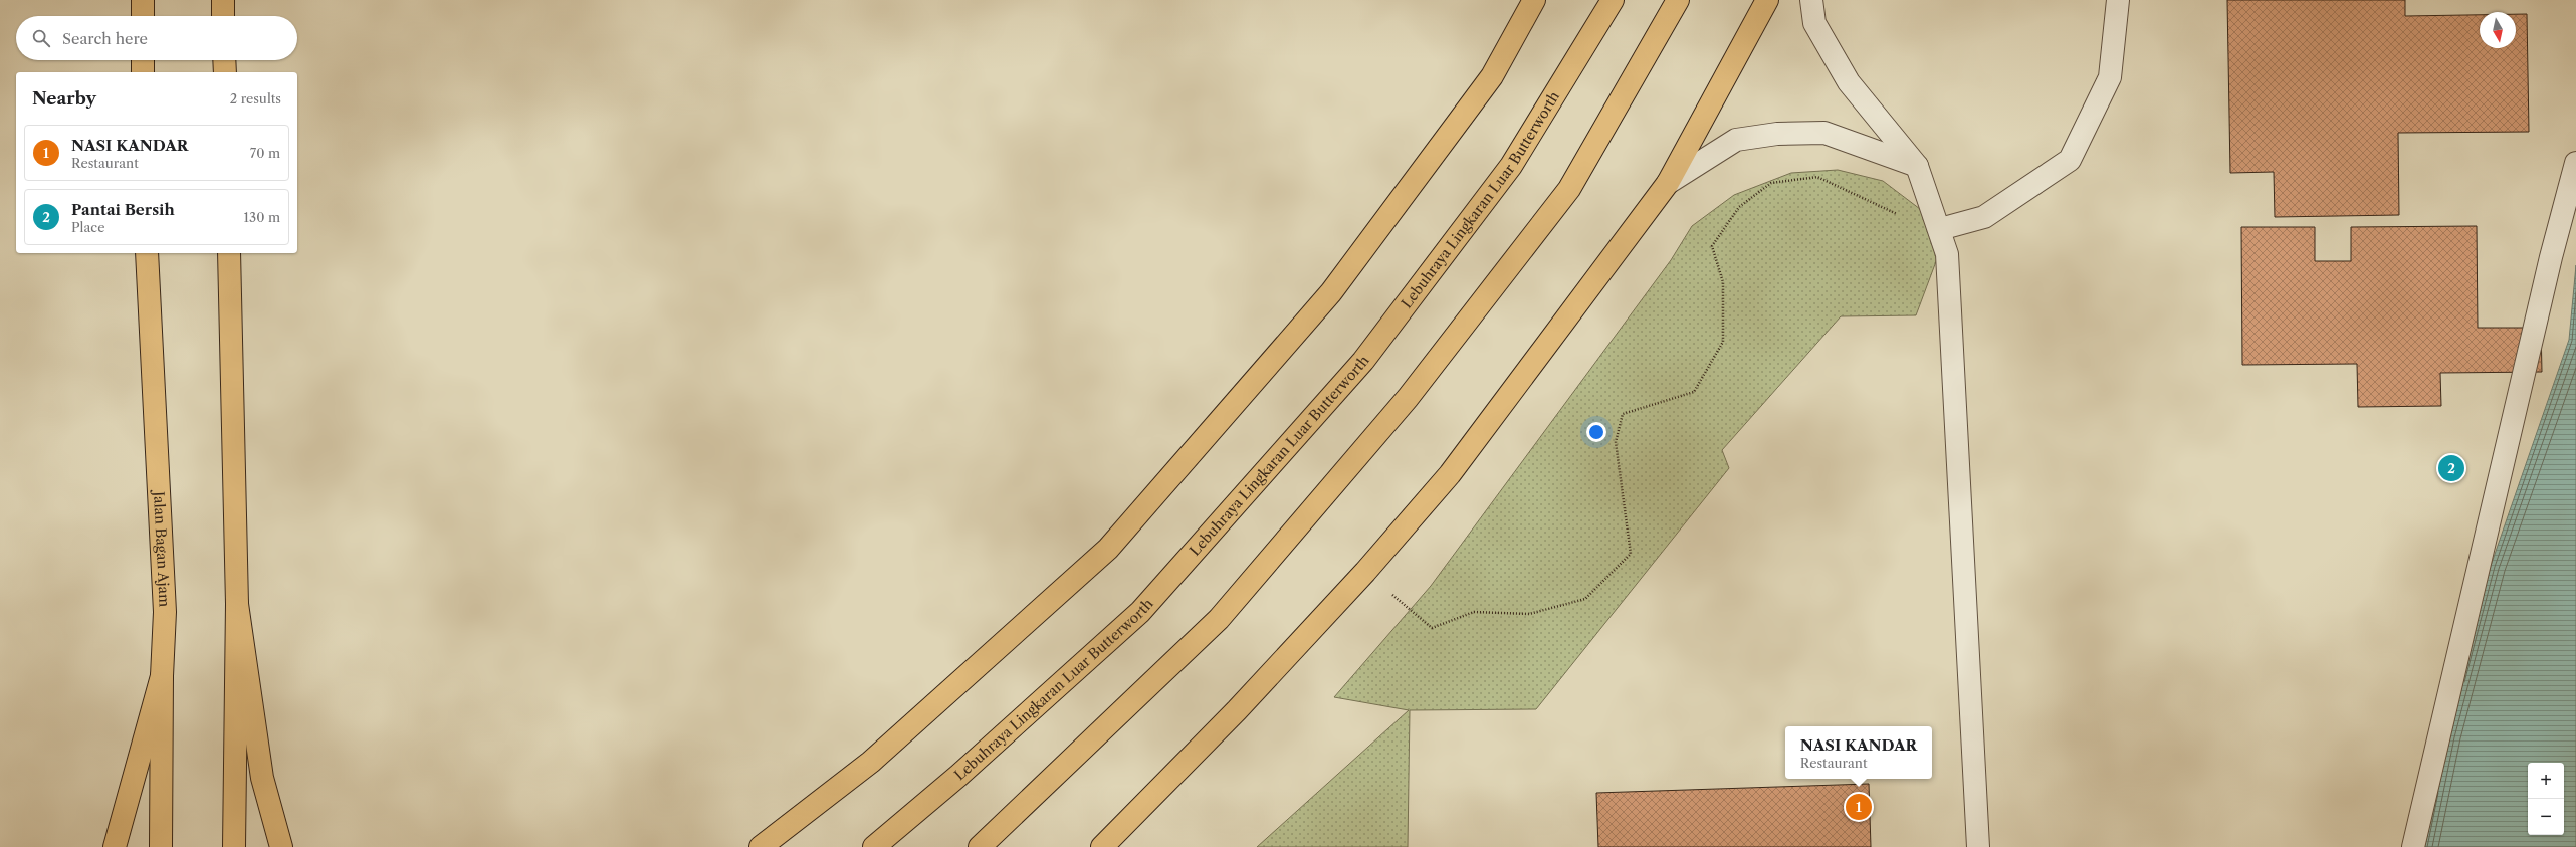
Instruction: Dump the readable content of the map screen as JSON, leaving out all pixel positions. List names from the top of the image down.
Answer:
{
  "streets": {
    "main road": ["Lebuhraya Lingkaran Luar Butterworth", "Jalan Bagan Ajam"]
  },
  "north": "bottom",
  "page": {
    "search": "Search here",
    "heading": ["Nearby", "2 results"],
    "list": [
      {
        "mark": "1",
        "name": "NASI KANDAR",
        "note": "Restaurant",
        "value": "70 m"
      },
      {
        "mark": "2",
        "name": "Pantai Bersih",
        "note": "Place",
        "value": "130 m"
      }
    ],
    "pins": ["2", "1"],
    "popup": ["NASI KANDAR", "Restaurant"],
    "map_buttons": ["+", "−"]
  }
}
